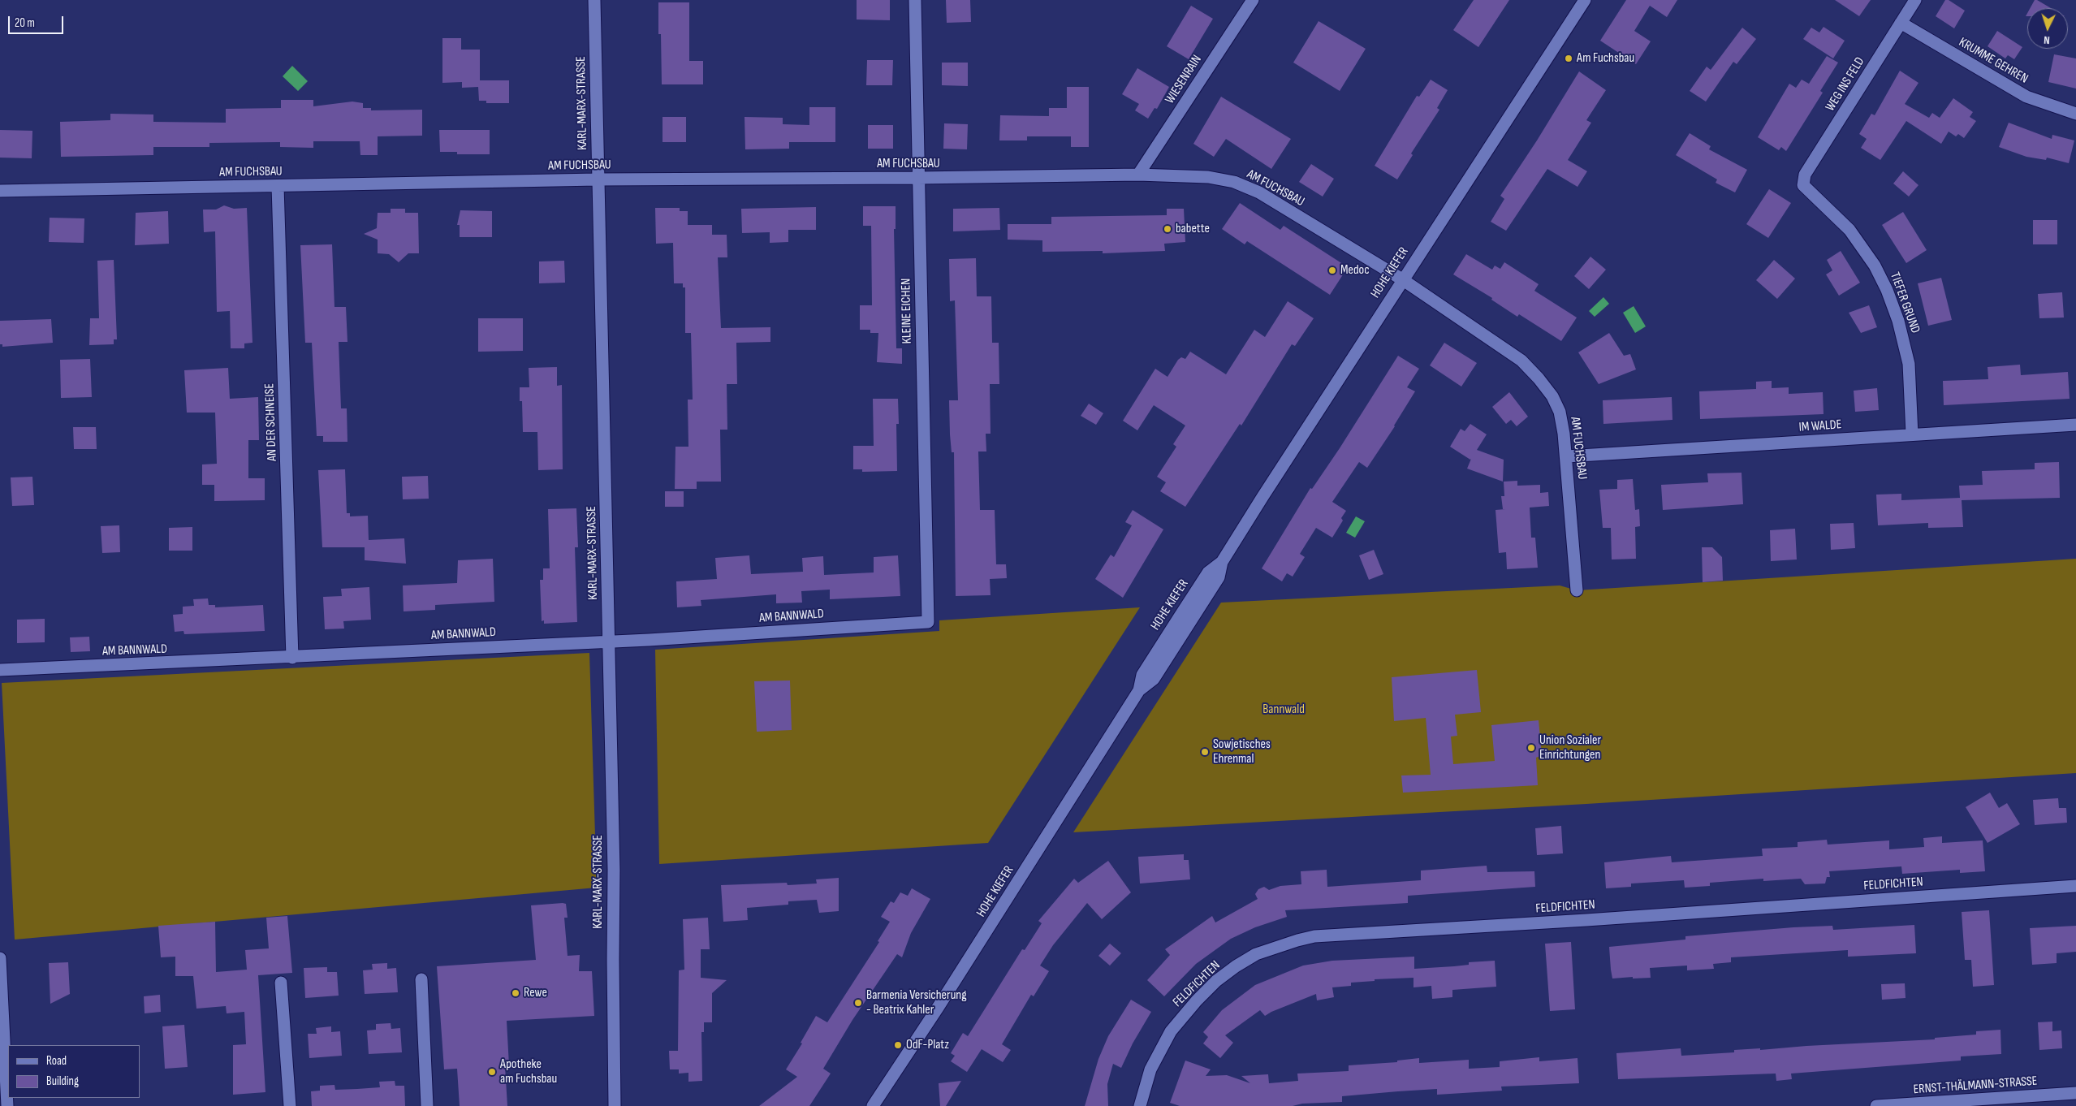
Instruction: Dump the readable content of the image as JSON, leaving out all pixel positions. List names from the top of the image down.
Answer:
{
  "streets": {
    "street": [
      "KRUMME GEHREN",
      "WIESENRAIN",
      "WEG INS FELD",
      "KARL-MARX-STRASSE",
      "AM FUCHSBAU",
      "HOHE KIEFER",
      "TIEFER GRUND",
      "KLEINE EICHEN",
      "AN DER SCHNEISE",
      "IM WALDE",
      "AM BANNWALD",
      "FELDFICHTEN",
      "ERNST-THÄLMANN-STRASSE"
    ]
  },
  "crossings": [
    ["KRUMME GEHREN", "WEG INS FELD"],
    ["WIESENRAIN", "AM FUCHSBAU"],
    ["WEG INS FELD", "TIEFER GRUND"],
    ["KARL-MARX-STRASSE", "AM FUCHSBAU"],
    ["KARL-MARX-STRASSE", "AM BANNWALD"],
    ["AM FUCHSBAU", "HOHE KIEFER"],
    ["AM FUCHSBAU", "KLEINE EICHEN"],
    ["AM FUCHSBAU", "AN DER SCHNEISE"],
    ["AM FUCHSBAU", "IM WALDE"],
    ["TIEFER GRUND", "IM WALDE"],
    ["KLEINE EICHEN", "AM BANNWALD"],
    ["AN DER SCHNEISE", "AM BANNWALD"]
  ],
  "parks": ["Bannwald"],
  "places": [
    "Am Fuchsbau",
    "babette",
    "Medoc",
    "Union Sozialer Einrichtungen",
    "Sowjetisches Ehrenmal",
    "Rewe",
    "Barmenia Versicherung - Beatrix Kahler",
    "OdF-Platz",
    "Apotheke am Fuchsbau"
  ],
  "legend": ["Road", "Building"],
  "scale_bar": "20 m",
  "north": "bottom"
}
